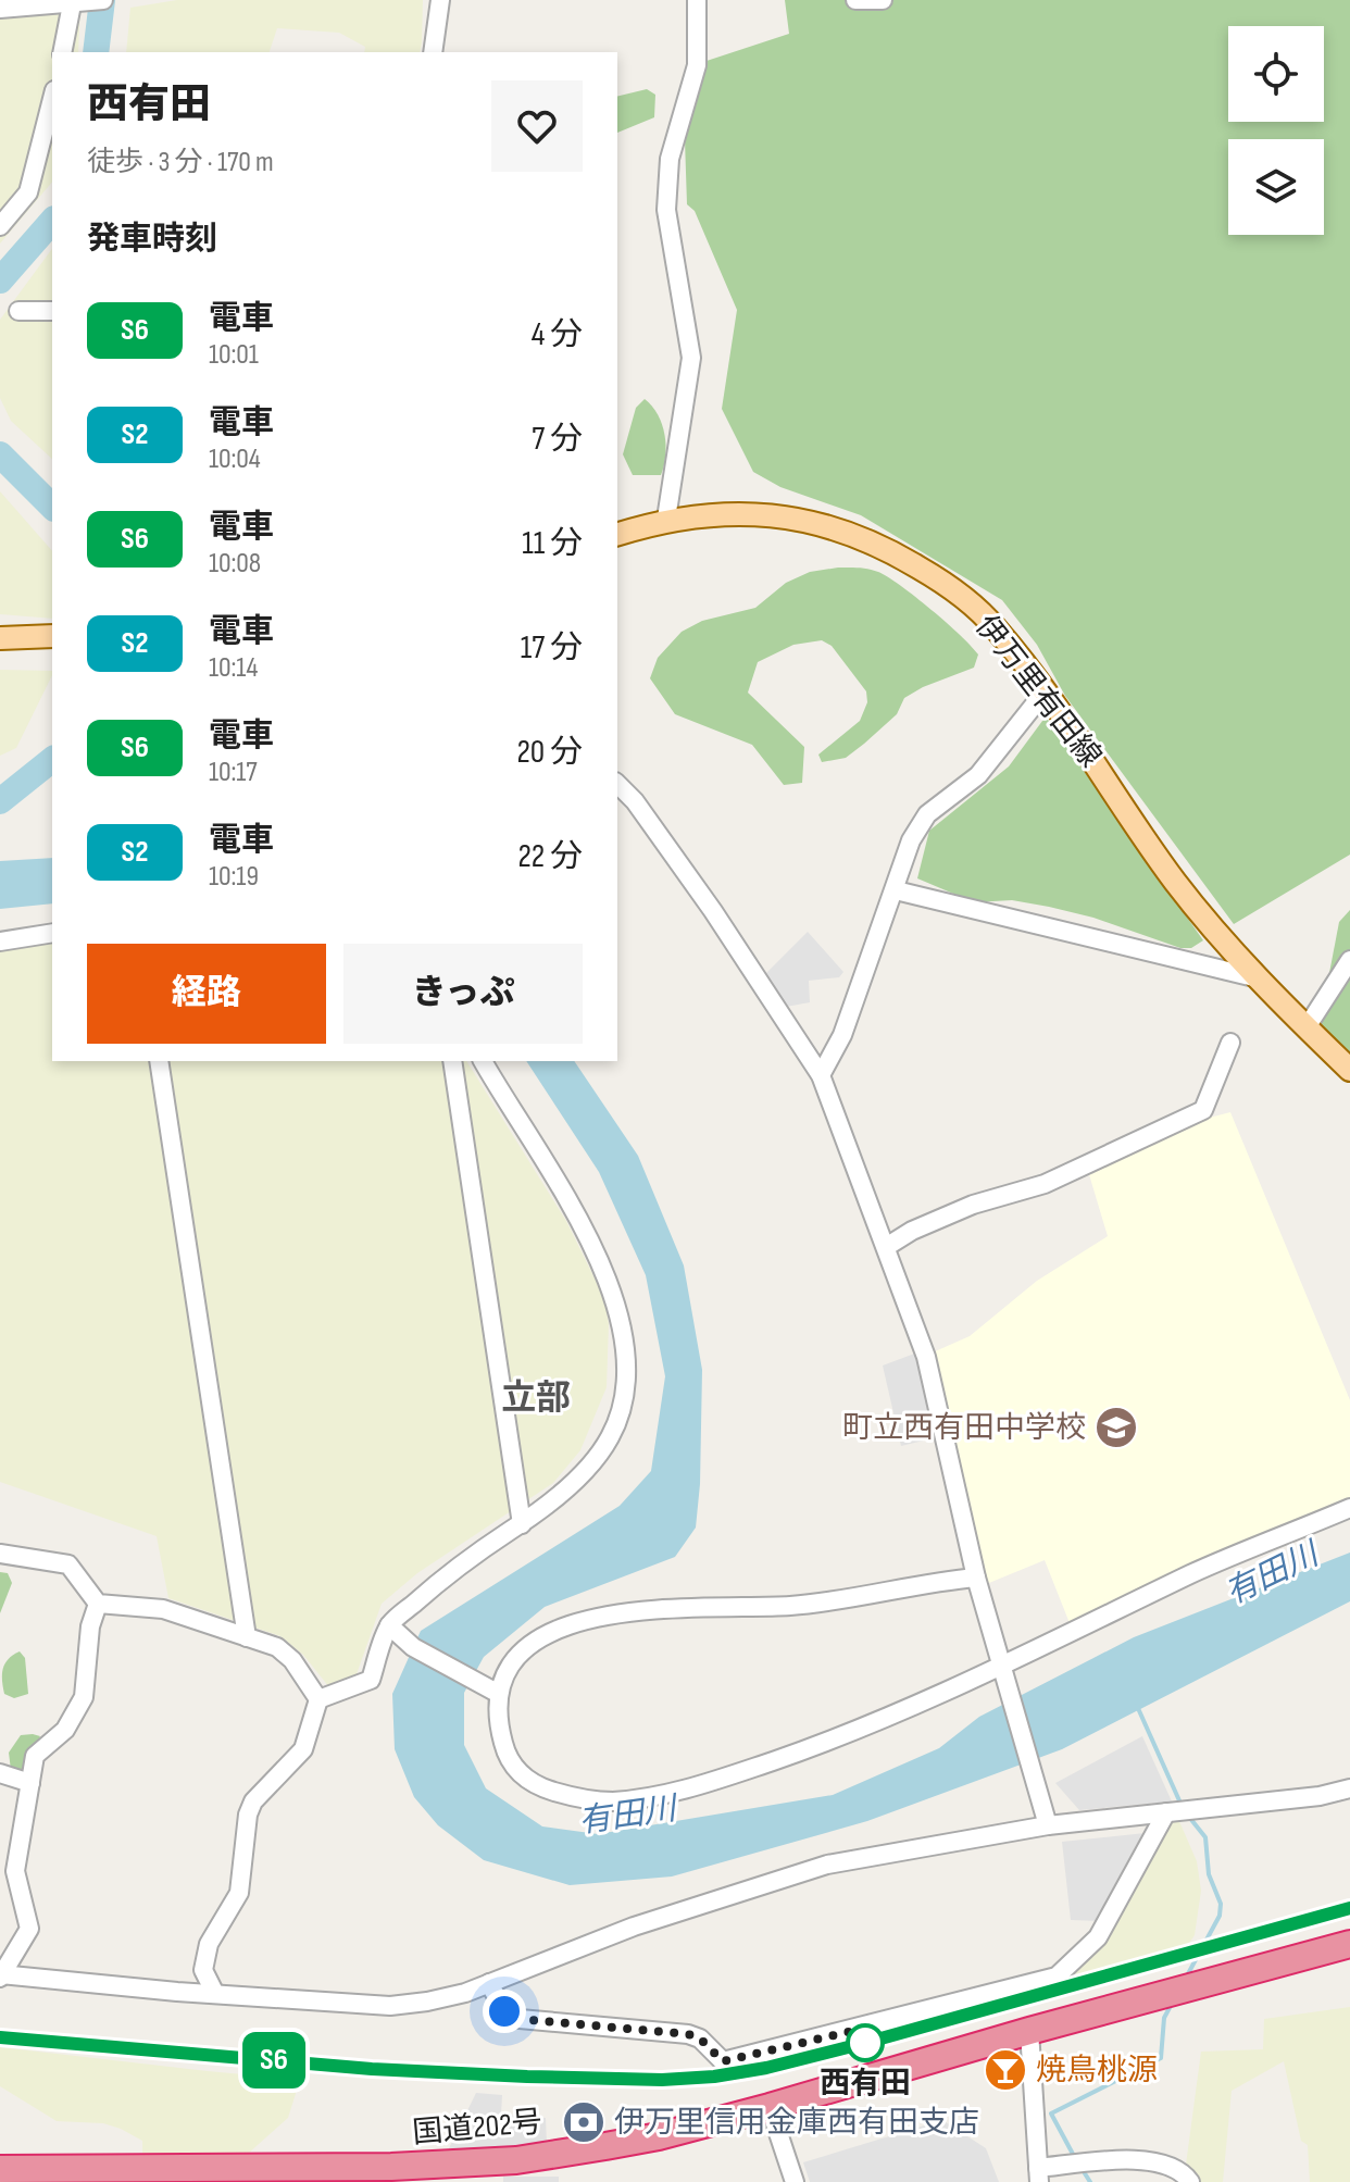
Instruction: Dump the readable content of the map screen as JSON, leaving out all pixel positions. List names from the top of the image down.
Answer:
{
  "streets": {
    "highway": ["国道202号"],
    "main road": ["伊万里有田線"]
  },
  "districts": ["立部"],
  "water": ["有田川"],
  "places": {
    "school or university": ["町立西有田中学校"],
    "other": ["西有田"],
    "bar": ["焼鳥桃源"],
    "bank": ["伊万里信用金庫西有田支店"]
  },
  "page": {
    "on_map": "S6",
    "heading": [
      ["西有田", "徒歩 · 3 分 · 170 m"],
      "発車時刻"
    ],
    "list": [
      {
        "mark": "S6",
        "name": "電車",
        "note": "10:01",
        "value": "4 分"
      },
      {
        "mark": "S2",
        "name": "電車",
        "note": "10:04",
        "value": "7 分"
      },
      {
        "mark": "S6",
        "name": "電車",
        "note": "10:08",
        "value": "11 分"
      },
      {
        "mark": "S2",
        "name": "電車",
        "note": "10:14",
        "value": "17 分"
      },
      {
        "mark": "S6",
        "name": "電車",
        "note": "10:17",
        "value": "20 分"
      },
      {
        "mark": "S2",
        "name": "電車",
        "note": "10:19",
        "value": "22 分"
      }
    ],
    "buttons": ["経路", "きっぷ"]
  }
}
